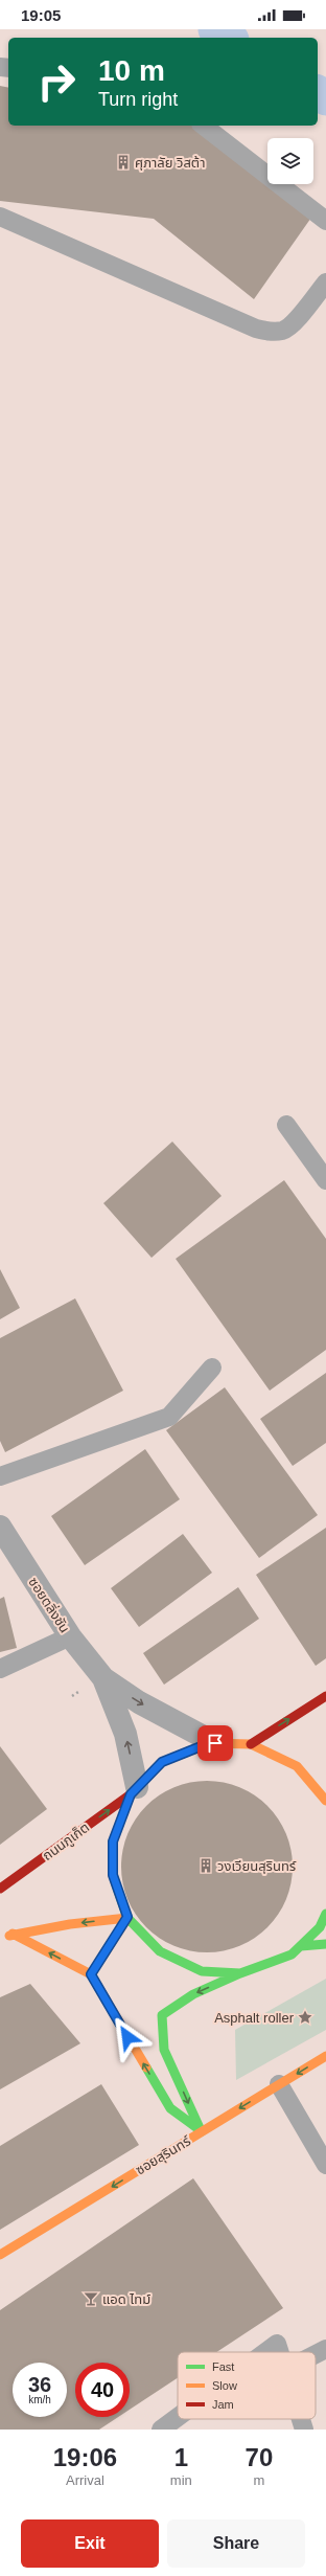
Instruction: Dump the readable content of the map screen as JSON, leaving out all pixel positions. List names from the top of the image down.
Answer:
{
  "streets": {
    "main road": ["ถนนภูเก็ต", "ซอยสุรินทร์"],
    "street": ["ซอยตลิ่งชัน"]
  },
  "crossings": [
    ["ซอยตลิ่งชัน", "ถนนภูเก็ต"]
  ],
  "one_way": ["ถนนภูเก็ต", "ซอยสุรินทร์"],
  "places": {
    "building": ["ศุภาลัย วิสต้า", "วงเวียนสุรินทร์"],
    "place": ["Asphalt roller"],
    "bar": ["แอด ไทม์"]
  },
  "legend": ["Fast", "Slow", "Jam"],
  "page": {
    "status": "19:05",
    "turn": ["10 m", "Turn right"],
    "speed": "36 km/h",
    "limit": "40",
    "eta": [
      "19:06",
      "Arrival",
      "1",
      "min",
      "70",
      "m"
    ],
    "buttons": ["Exit", "Share"]
  }
}
